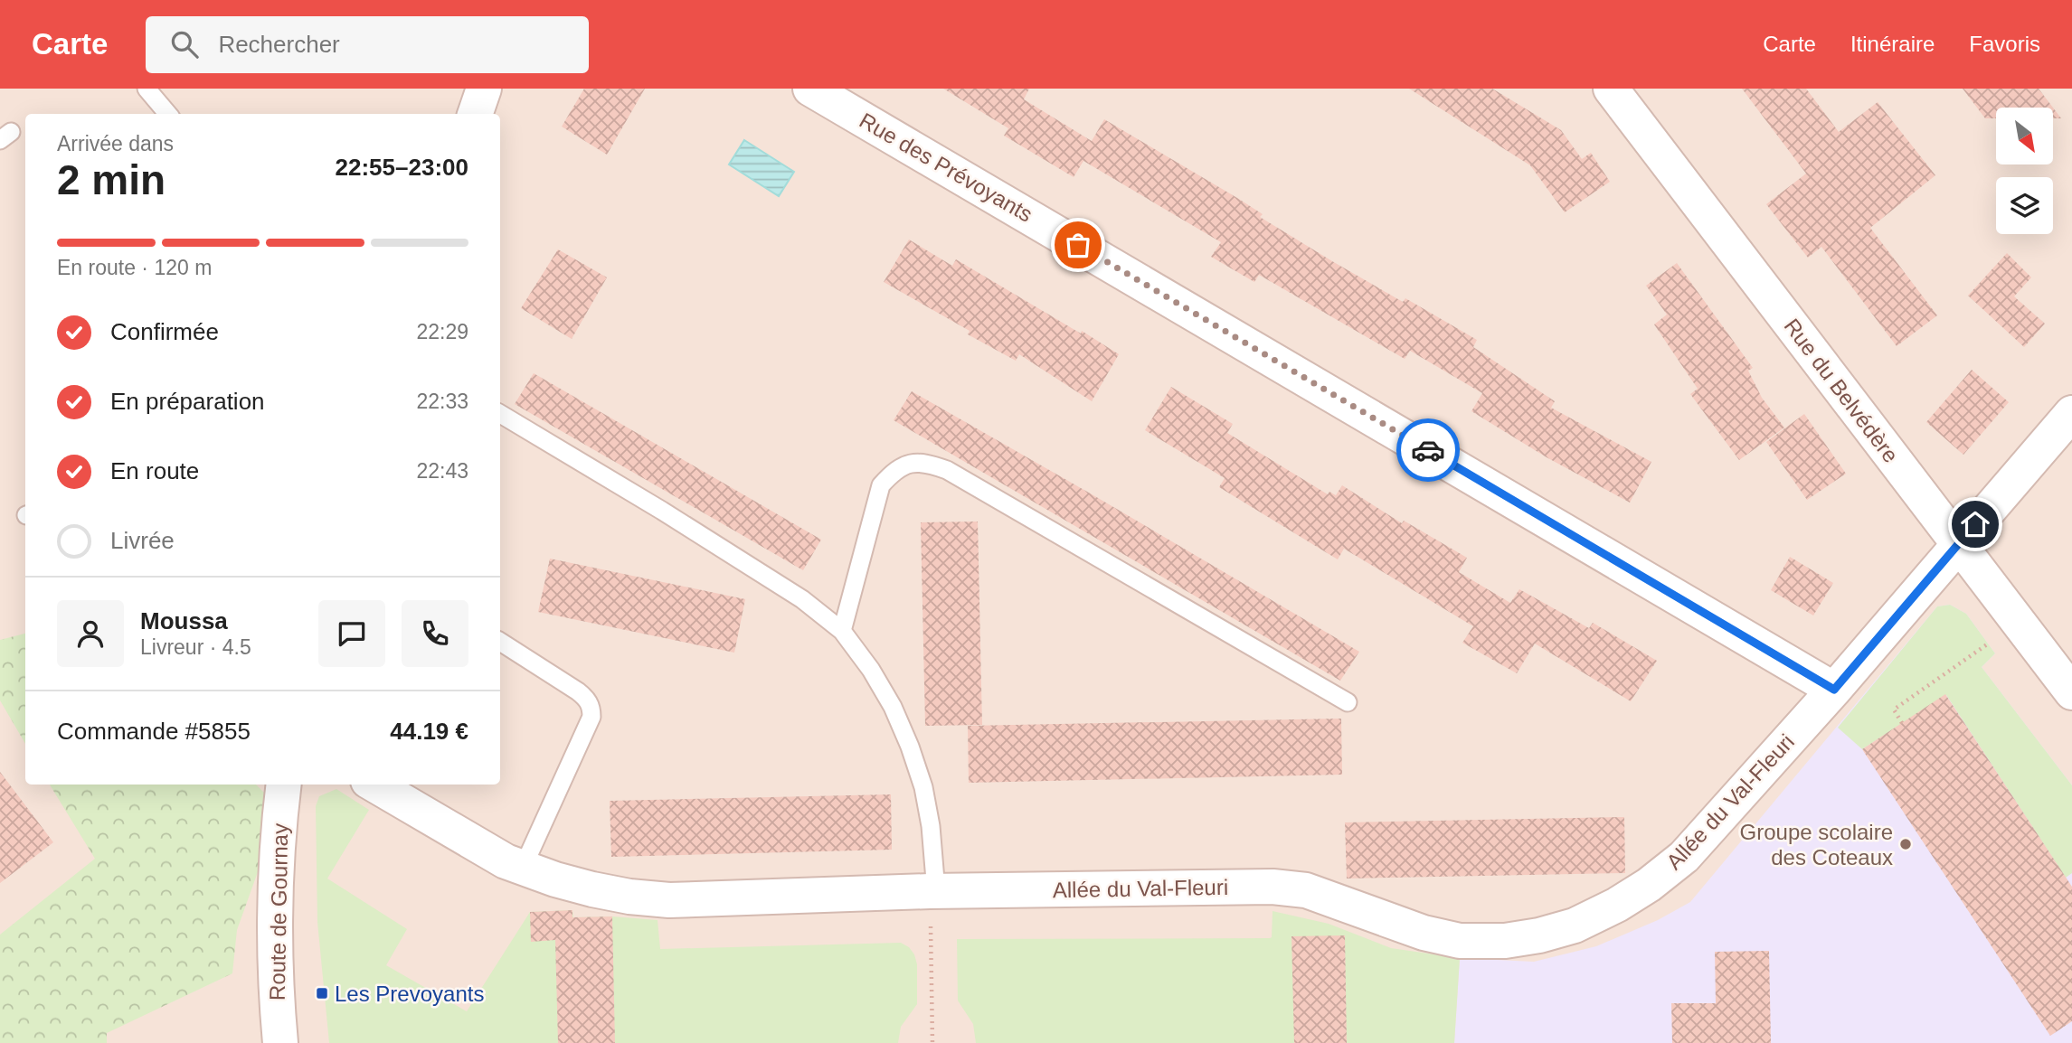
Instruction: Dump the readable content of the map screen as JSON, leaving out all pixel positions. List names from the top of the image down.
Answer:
{
  "streets": {
    "street": [
      "Rue des Prévoyants",
      "Rue du Belvédère",
      "Allée du Val-Fleuri",
      "Route de Gournay"
    ]
  },
  "crossings": [
    ["Rue des Prévoyants", "Allée du Val-Fleuri"],
    ["Rue du Belvédère", "Allée du Val-Fleuri"]
  ],
  "places": {
    "other": ["Groupe scolaire des Coteaux"],
    "transit": ["Les Prevoyants"]
  },
  "north": "bottom right",
  "page": {
    "header": "Carte",
    "search": "Rechercher",
    "nav": ["Carte", "Itinéraire", "Favoris"],
    "heading": ["2 min", "Arrivée dans", "22:55–23:00"],
    "panel": [
      "Moussa",
      "Livreur · 4.5",
      "Commande #5855",
      "44.19 €"
    ],
    "bar": "En route · 120 m",
    "list": [
      ["Confirmée", "22:29"],
      ["En préparation", "22:33"],
      ["En route", "22:43"],
      "Livrée"
    ]
  }
}
